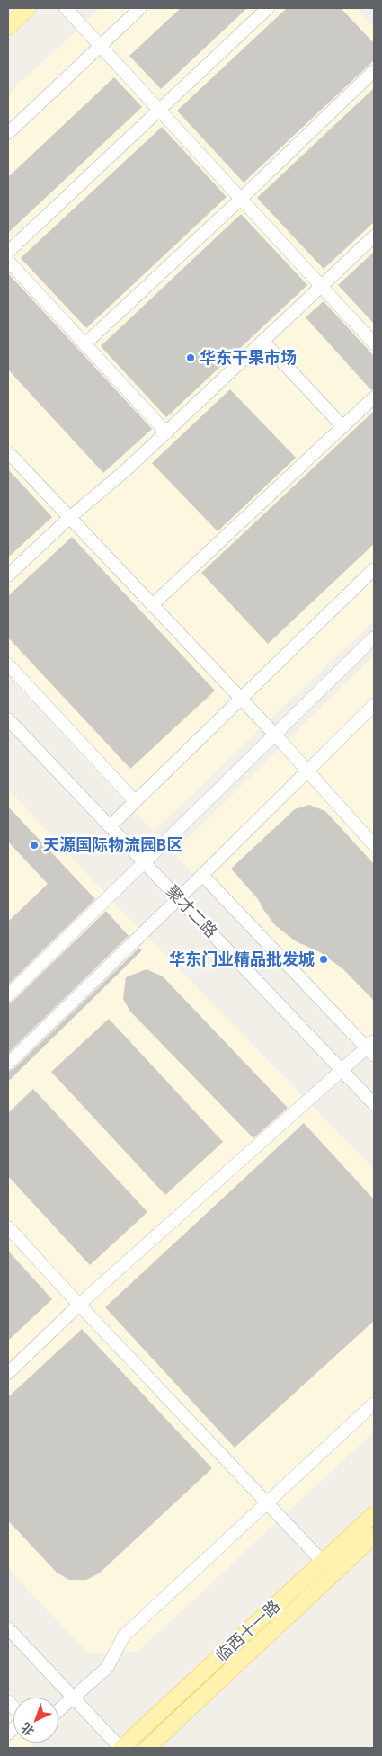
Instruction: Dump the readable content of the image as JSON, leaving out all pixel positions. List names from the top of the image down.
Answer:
{
  "streets": {
    "main road": ["临西十一路"],
    "street": ["聚才二路"]
  },
  "places": ["华东干果市场", "天源国际物流园B区", "华东门业精品批发城"],
  "north": "bottom left"
}
